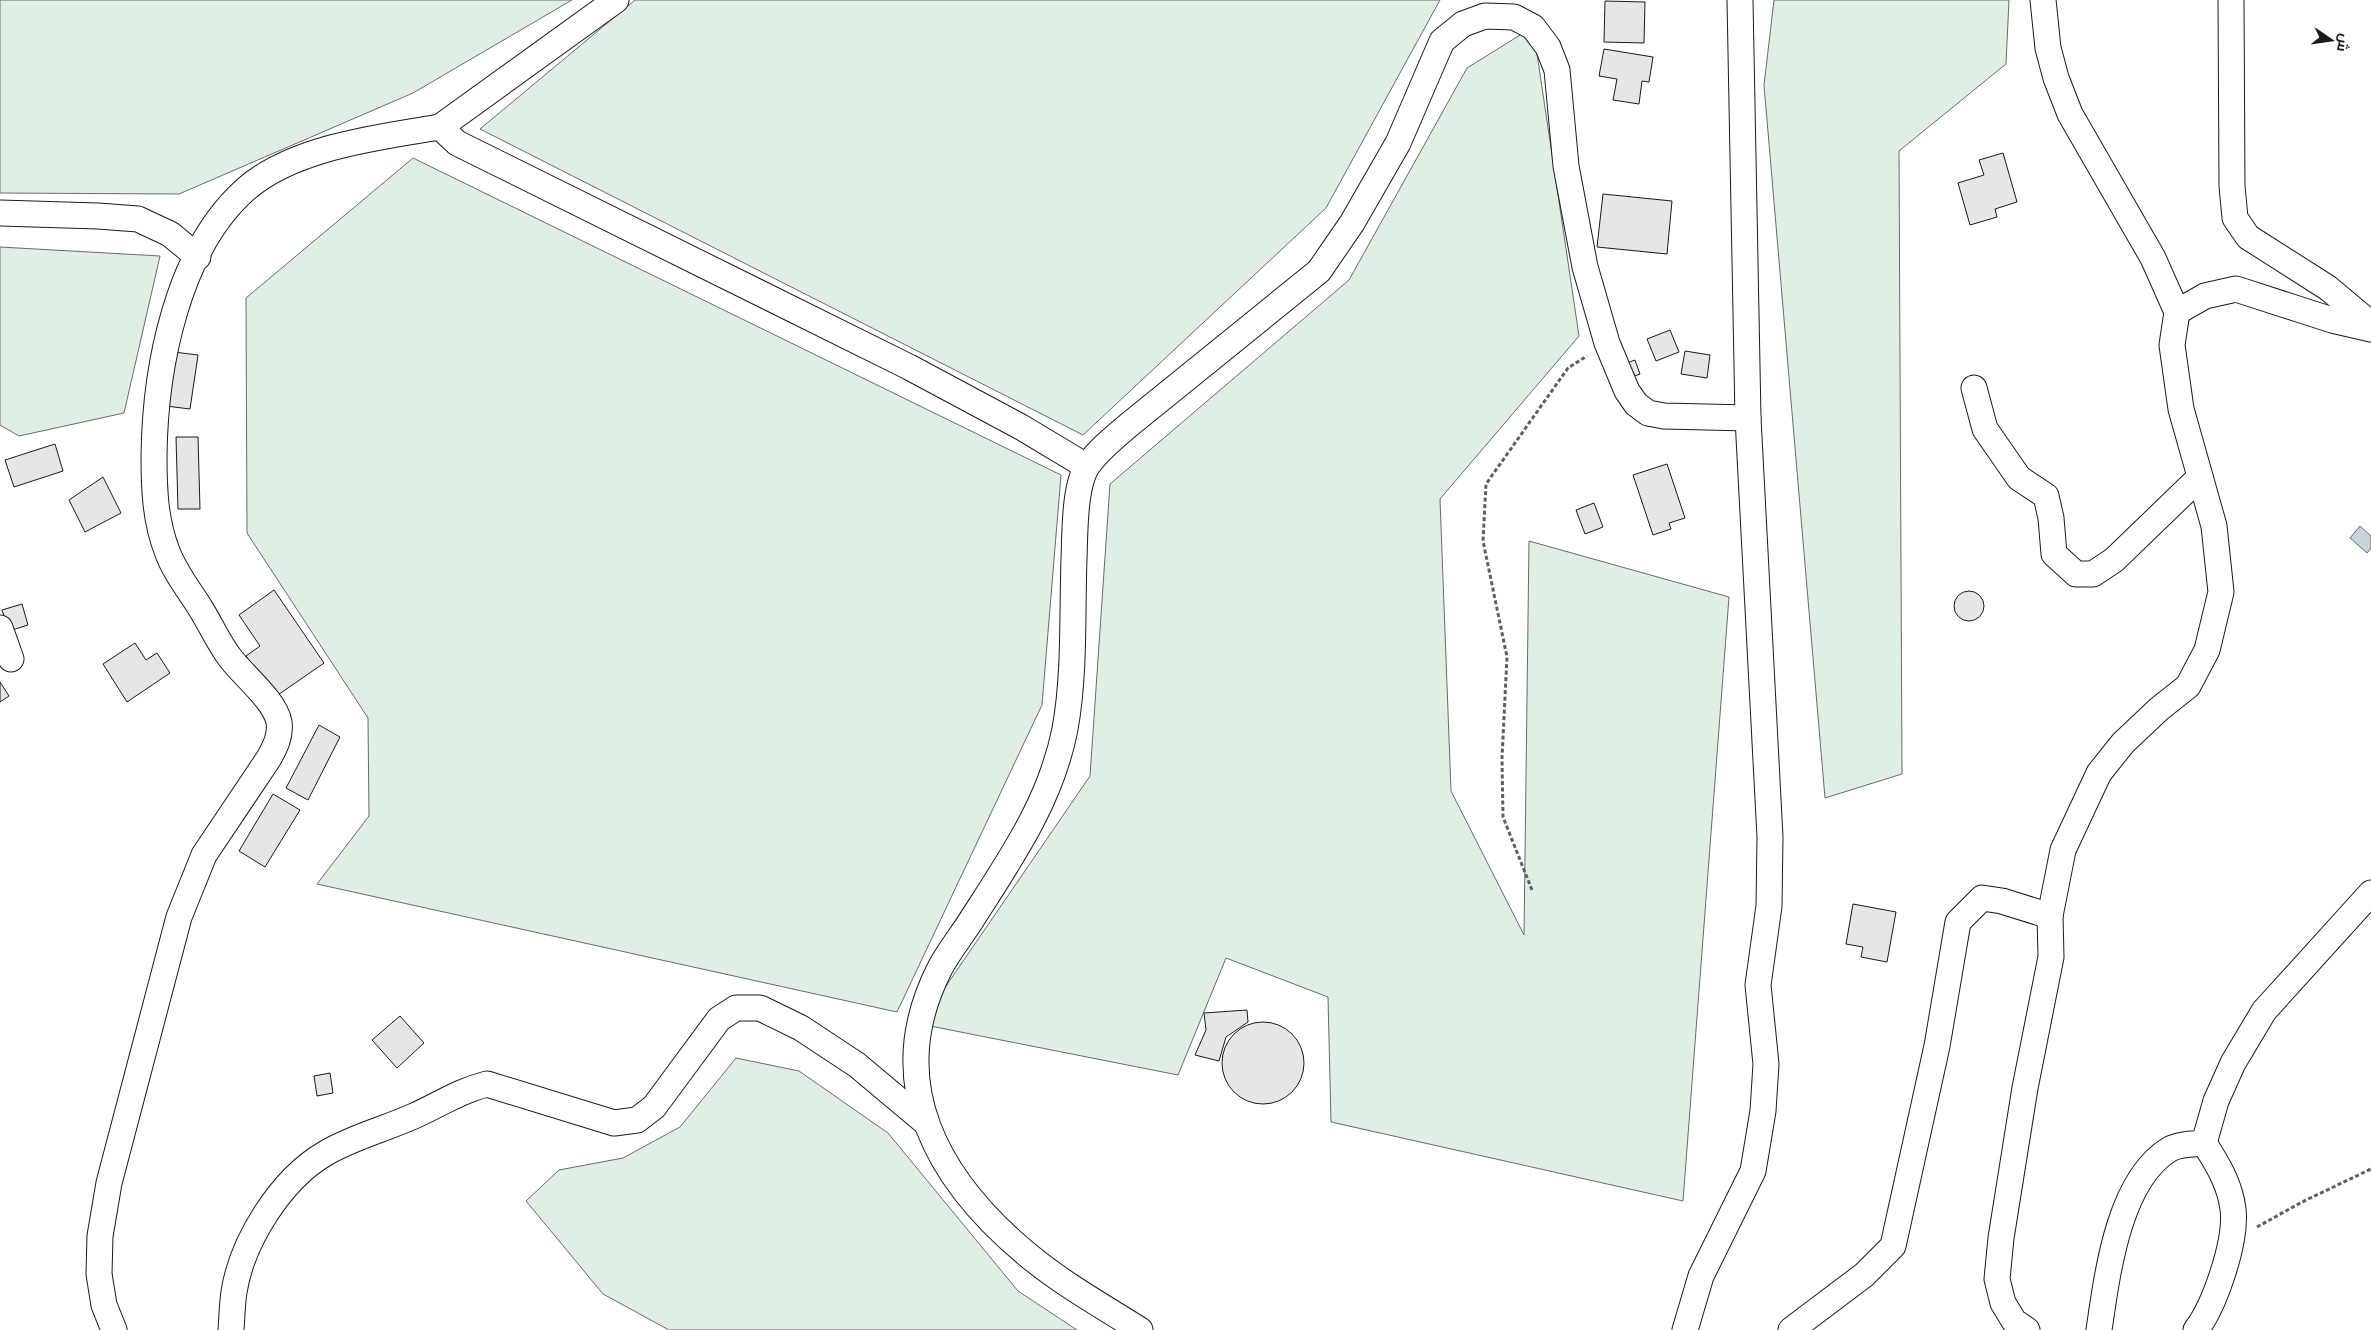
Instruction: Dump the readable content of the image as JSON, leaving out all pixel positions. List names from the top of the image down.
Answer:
{
  "north": "right"
}
